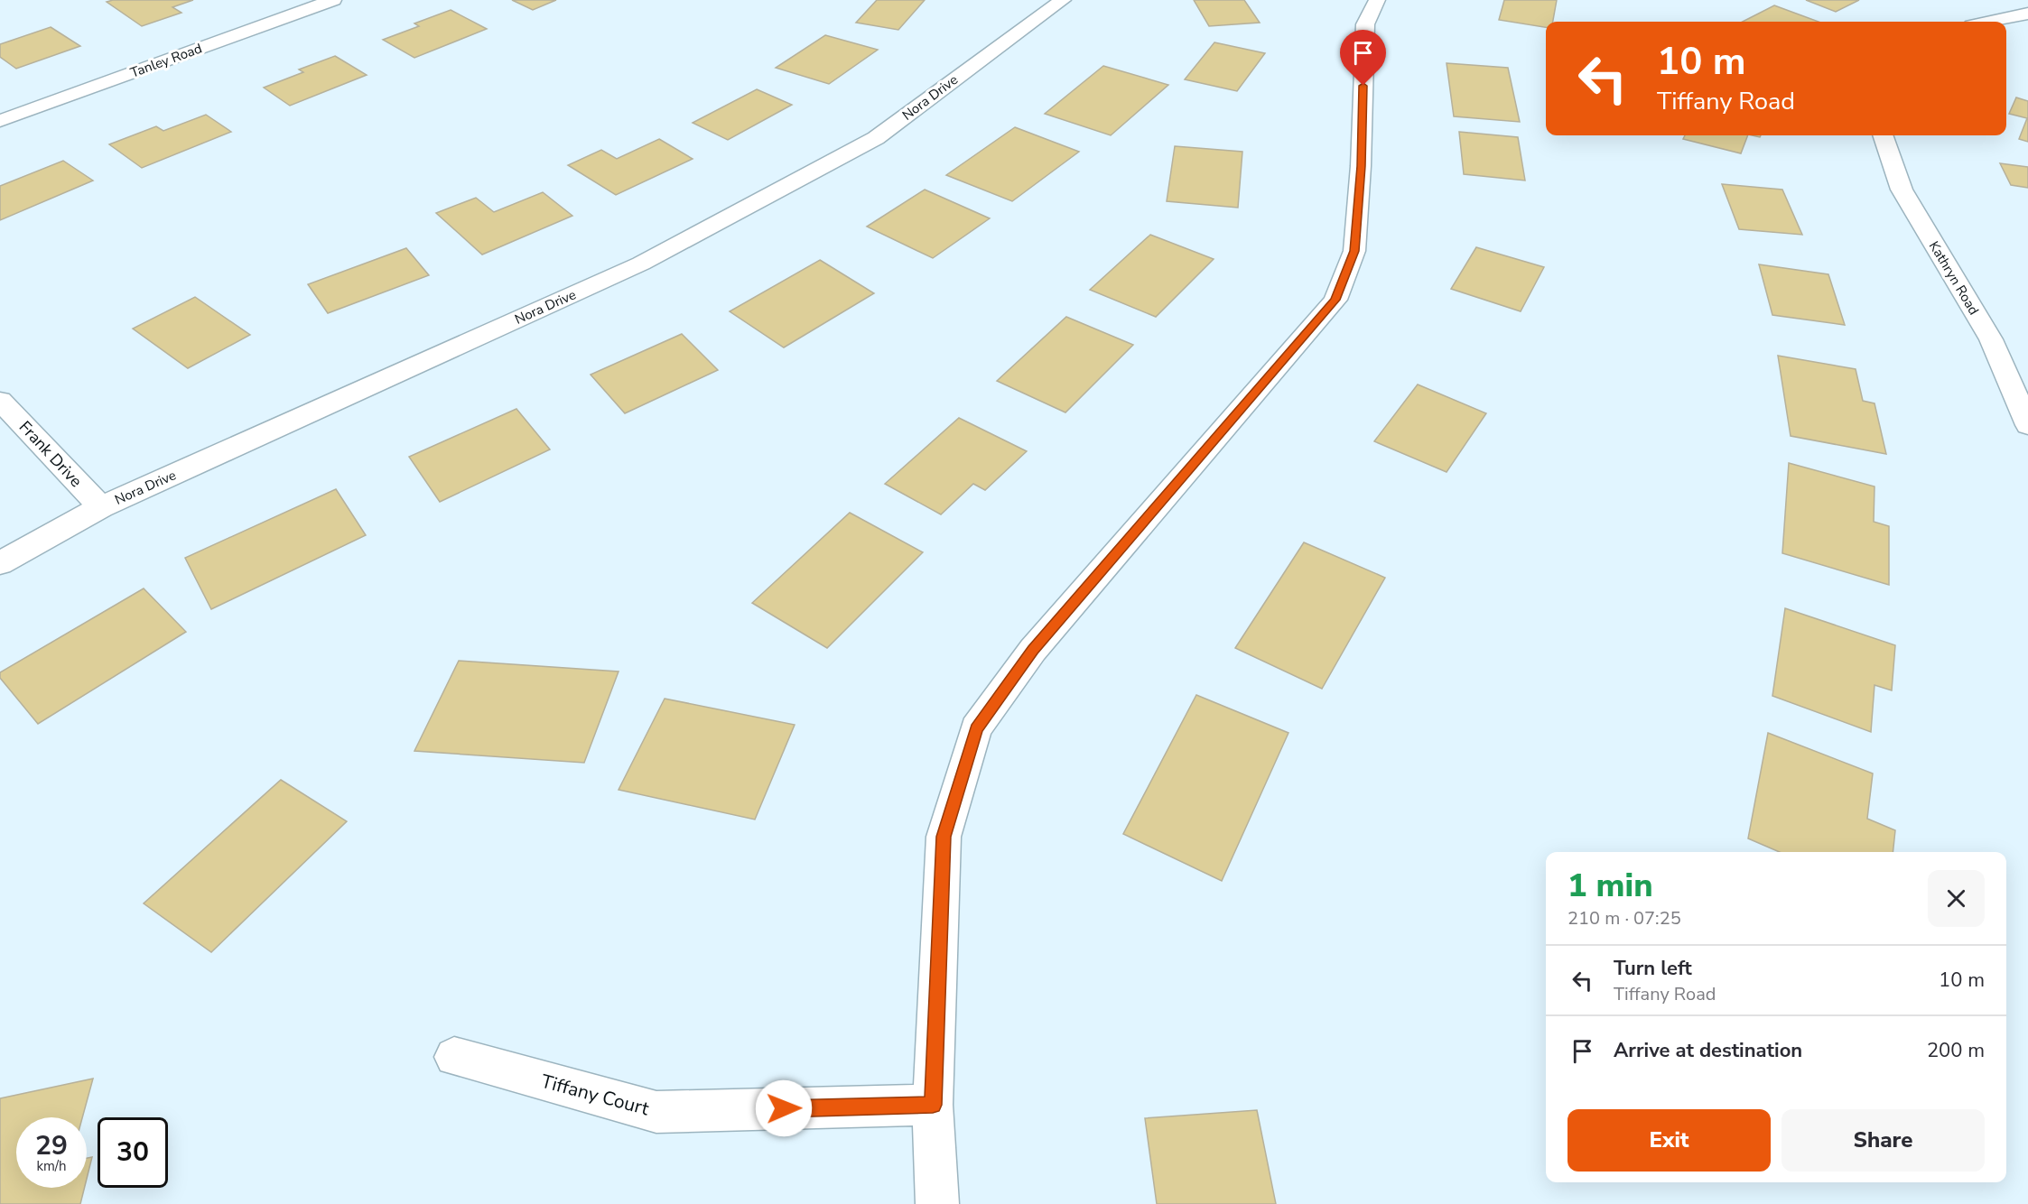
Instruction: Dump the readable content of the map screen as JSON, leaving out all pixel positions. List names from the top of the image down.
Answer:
{
  "streets": {
    "street": [
      "Tanley Road",
      "Nora Drive",
      "Kathryn Road",
      "Frank Drive",
      "Tiffany Court"
    ]
  },
  "crossings": [
    ["Nora Drive", "Frank Drive"]
  ],
  "page": {
    "turn": ["10 m", "Tiffany Road"],
    "heading": ["1 min", "210 m · 07:25"],
    "list": [
      {
        "name": "Turn left",
        "note": "Tiffany Road",
        "value": "10 m"
      },
      {
        "name": "Arrive at destination",
        "value": "200 m"
      }
    ],
    "buttons": ["Exit", "Share"],
    "speed": "29 km/h",
    "limit": "30"
  }
}
